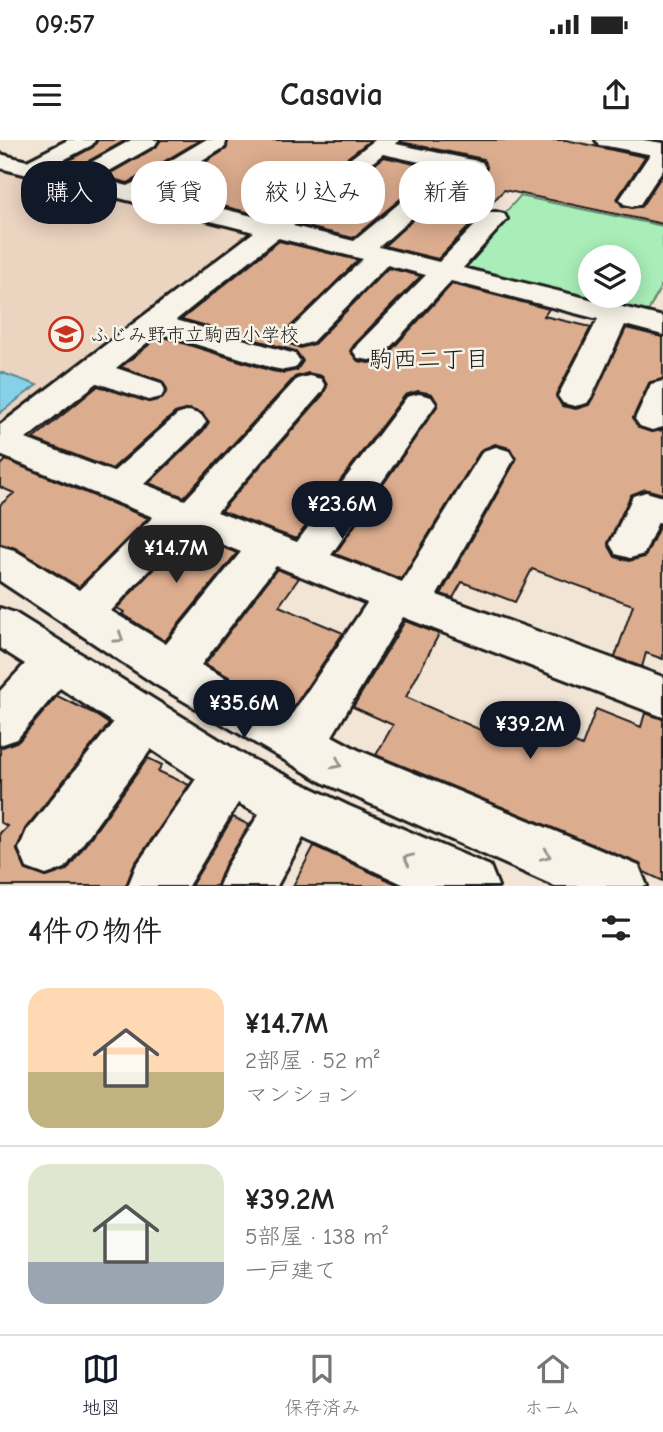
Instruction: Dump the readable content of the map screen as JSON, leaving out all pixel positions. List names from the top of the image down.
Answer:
{
  "districts": ["駒西二丁目"],
  "places": {
    "school or university": ["ふじみ野市立駒西小学校"]
  },
  "page": {
    "status": "09:57",
    "header": "Casavia",
    "chip": [
      "購入",
      "賃貸",
      "絞り込み",
      "新着"
    ],
    "price": [
      "¥23.6M",
      "¥14.7M",
      "¥35.6M",
      "¥39.2M"
    ],
    "heading": "4件の物件",
    "list": [
      {
        "name": "¥14.7M",
        "note": "2部屋 · 52 m² · マンション"
      },
      {
        "name": "¥39.2M",
        "note": "5部屋 · 138 m² · 一戸建て"
      }
    ],
    "tabs": ["地図", "保存済み", "ホーム"]
  }
}
